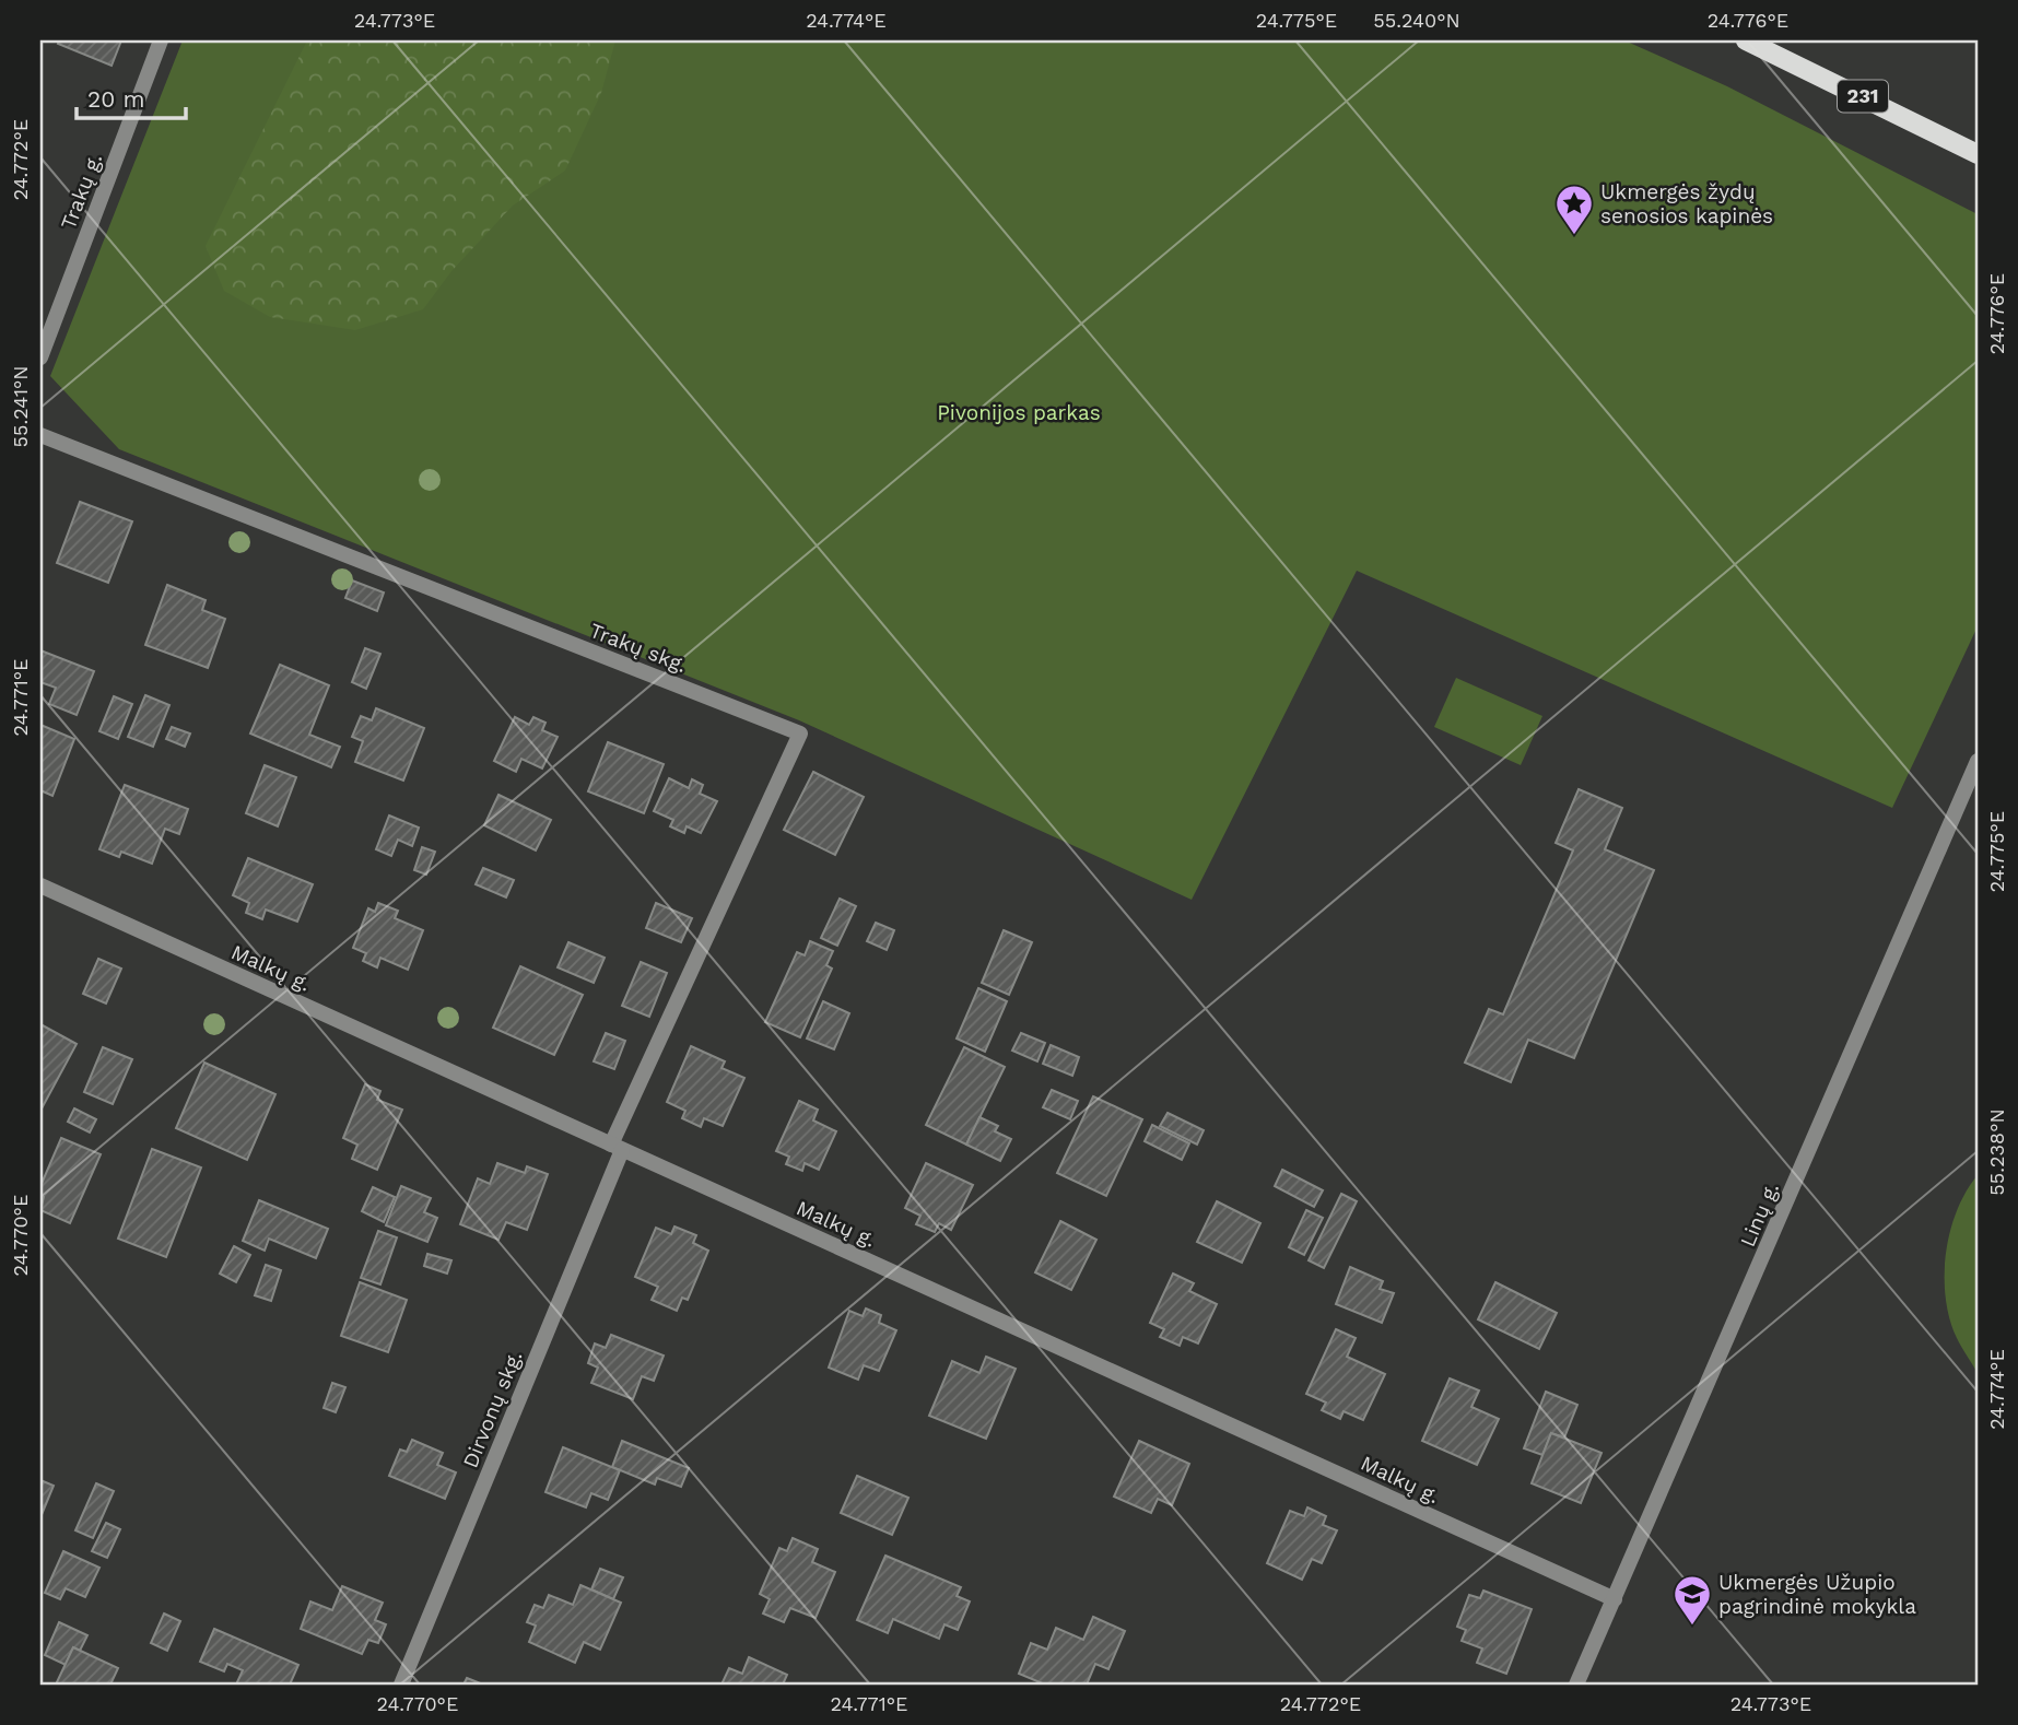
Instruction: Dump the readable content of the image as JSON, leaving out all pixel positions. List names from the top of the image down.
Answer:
{
  "streets": {
    "main road": ["231"],
    "street": [
      "Trakų g.",
      "Trakų skg.",
      "Malkų g.",
      "Linų g.",
      "Dirvonų skg."
    ]
  },
  "crossings": [
    ["Trakų skg.", "Malkų g."],
    ["Trakų skg.", "Dirvonų skg."],
    ["Malkų g.", "Linų g."],
    ["Malkų g.", "Dirvonų skg."]
  ],
  "parks": ["Pivonijos parkas"],
  "places": {
    "place": ["Ukmergės žydų senosios kapinės"],
    "school or university": ["Ukmergės Užupio pagrindinė mokykla"]
  },
  "scale_bar": "20 m",
  "coordinates": [
    "24.773°E",
    "24.774°E",
    "24.775°E",
    "55.240°N",
    "24.776°E",
    "24.772°E",
    "55.241°N",
    "24.771°E",
    "55.238°N",
    "24.770°E"
  ]
}
